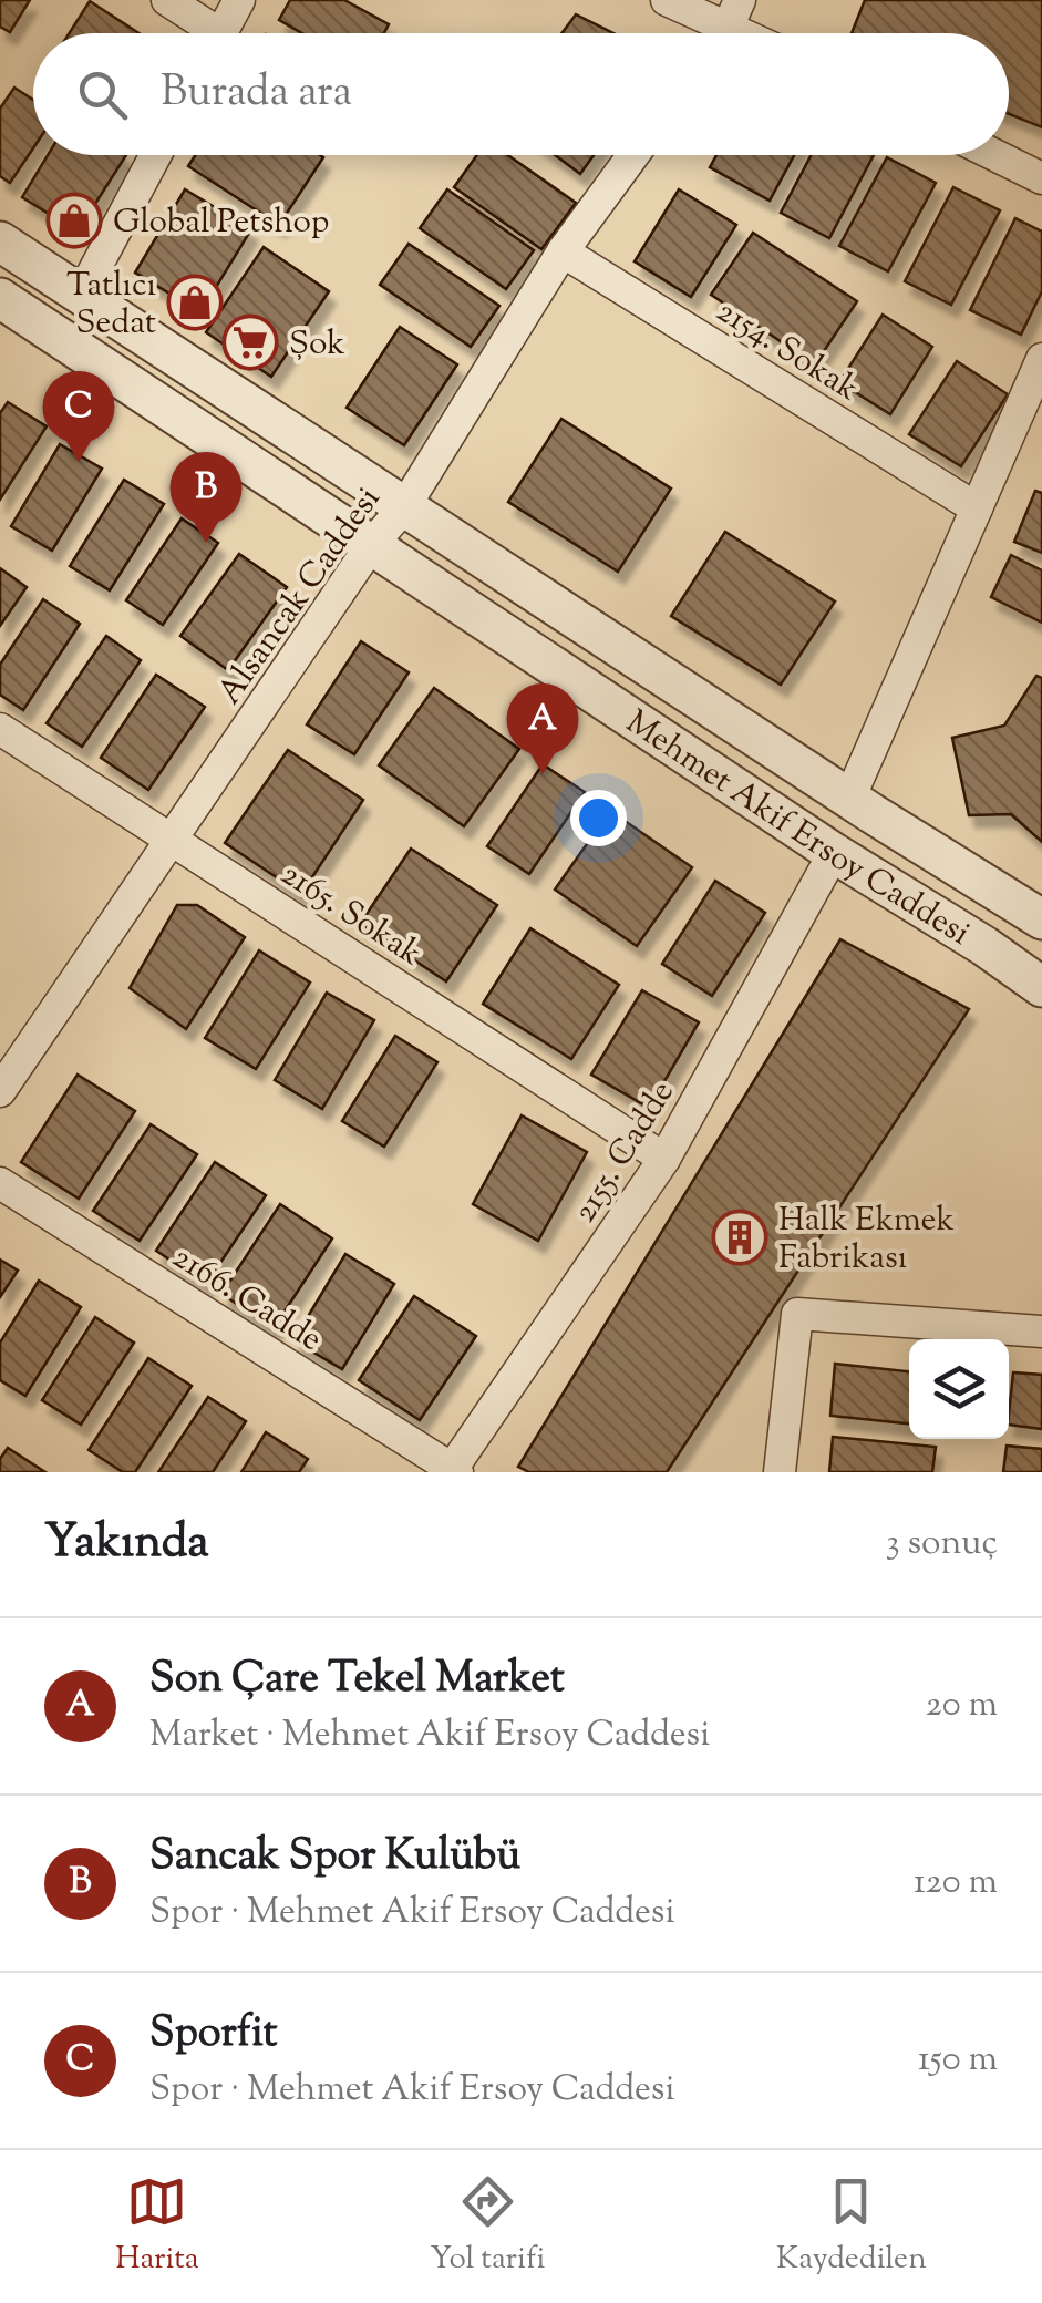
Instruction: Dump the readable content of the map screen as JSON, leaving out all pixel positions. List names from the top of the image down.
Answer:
{
  "streets": {
    "street": [
      "2154. Sokak",
      "Alsancak Caddesi",
      "Mehmet Akif Ersoy Caddesi",
      "2165. Sokak",
      "2155. Cadde",
      "2166. Cadde"
    ]
  },
  "crossings": [
    ["2154. Sokak", "Alsancak Caddesi"],
    ["Alsancak Caddesi", "Mehmet Akif Ersoy Caddesi"],
    ["Alsancak Caddesi", "2165. Sokak"],
    ["Mehmet Akif Ersoy Caddesi", "2155. Cadde"],
    ["2165. Sokak", "2155. Cadde"],
    ["2155. Cadde", "2166. Cadde"]
  ],
  "places": {
    "shop": ["Global Petshop", "Tatlıcı Sedat"],
    "supermarket": ["Şok"],
    "building": ["Halk Ekmek Fabrikası"]
  },
  "page": {
    "search": "Burada ara",
    "pins": ["C", "B", "A"],
    "heading": ["Yakında", "3 sonuç"],
    "list": [
      {
        "mark": "A",
        "name": "Son Çare Tekel Market",
        "note": "Market · Mehmet Akif Ersoy Caddesi",
        "value": "20 m"
      },
      {
        "mark": "B",
        "name": "Sancak Spor Kulübü",
        "note": "Spor · Mehmet Akif Ersoy Caddesi",
        "value": "120 m"
      },
      {
        "mark": "C",
        "name": "Sporfit",
        "note": "Spor · Mehmet Akif Ersoy Caddesi",
        "value": "150 m"
      }
    ],
    "nav": ["Harita", "Yol tarifi", "Kaydedilen"]
  }
}
